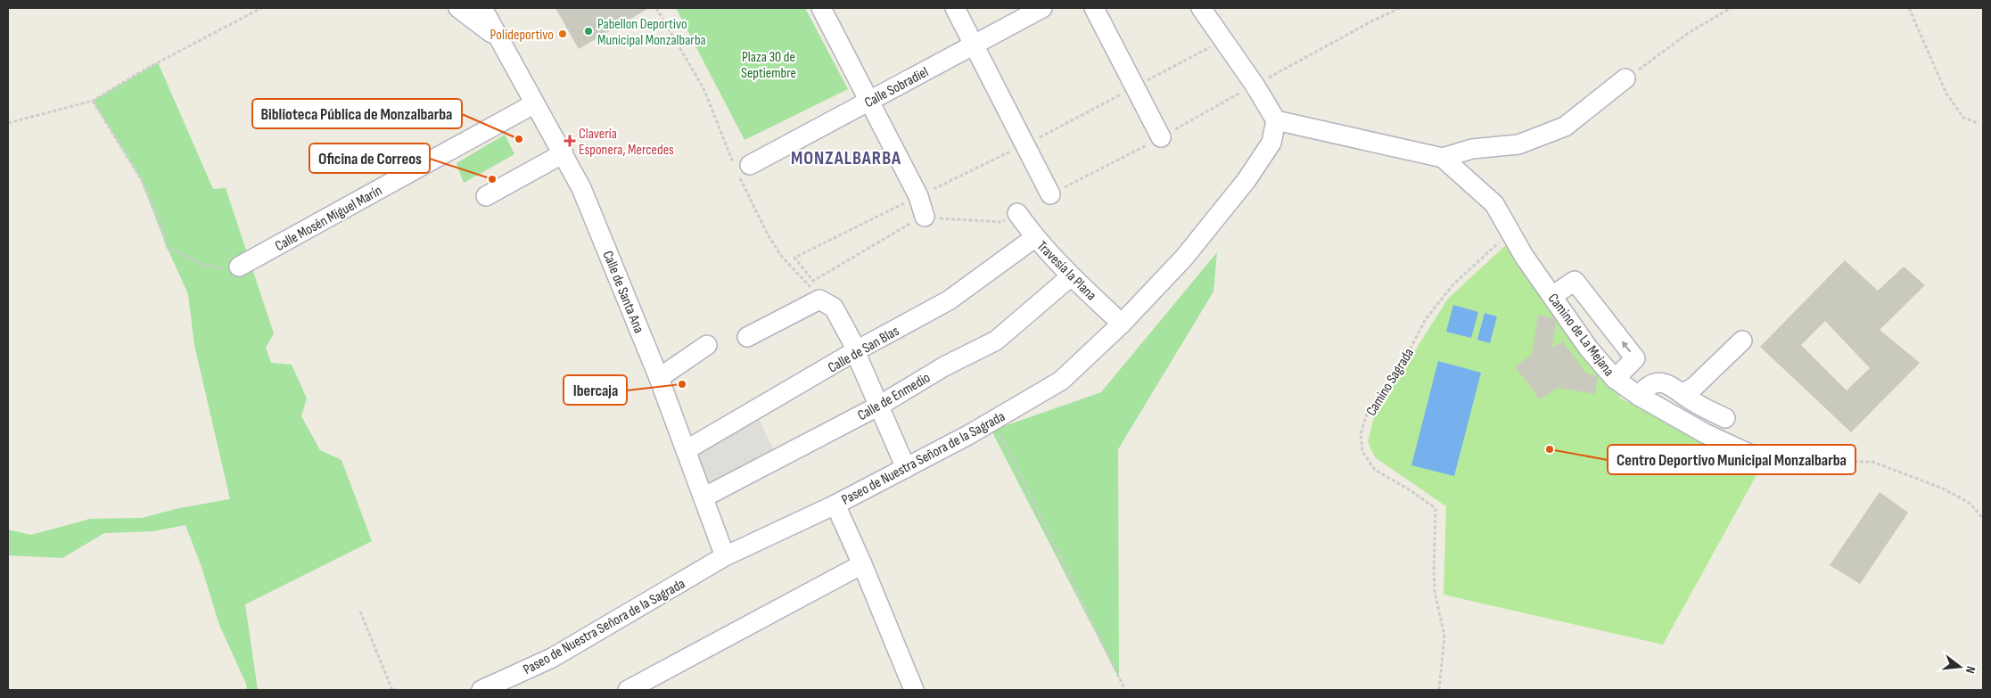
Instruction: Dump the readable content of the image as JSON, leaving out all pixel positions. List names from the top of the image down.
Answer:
{
  "streets": {
    "street": [
      "Calle Sobradiel",
      "Calle Mosén Miguel Marín",
      "Travesía la Plana",
      "Calle de Santa Ana",
      "Camino de La Mejana",
      "Calle de San Blas",
      "Calle de Enmedio",
      "Paseo de Nuestra Señora de la Sagrada"
    ],
    "path": ["Camino Sagrada"]
  },
  "crossings": [
    ["Calle Mosén Miguel Marín", "Calle de Santa Ana"],
    ["Travesía la Plana", "Calle de San Blas"],
    ["Travesía la Plana", "Calle de Enmedio"],
    ["Travesía la Plana", "Paseo de Nuestra Señora de la Sagrada"],
    ["Calle de Santa Ana", "Calle de San Blas"],
    ["Calle de Santa Ana", "Calle de Enmedio"],
    ["Calle de Santa Ana", "Paseo de Nuestra Señora de la Sagrada"],
    ["Camino de La Mejana", "Camino Sagrada"]
  ],
  "districts": ["MONZALBARBA"],
  "parks": ["Plaza 30 de Septiembre"],
  "places": {
    "other": [
      "Pabellon Deportivo Municipal Monzalbarba",
      "Polideportivo",
      "Biblioteca Pública de Monzalbarba",
      "Oficina de Correos",
      "Ibercaja",
      "Centro Deportivo Municipal Monzalbarba"
    ],
    "health": ["Clavería Esponera, Mercedes"]
  },
  "north": "right"
}
